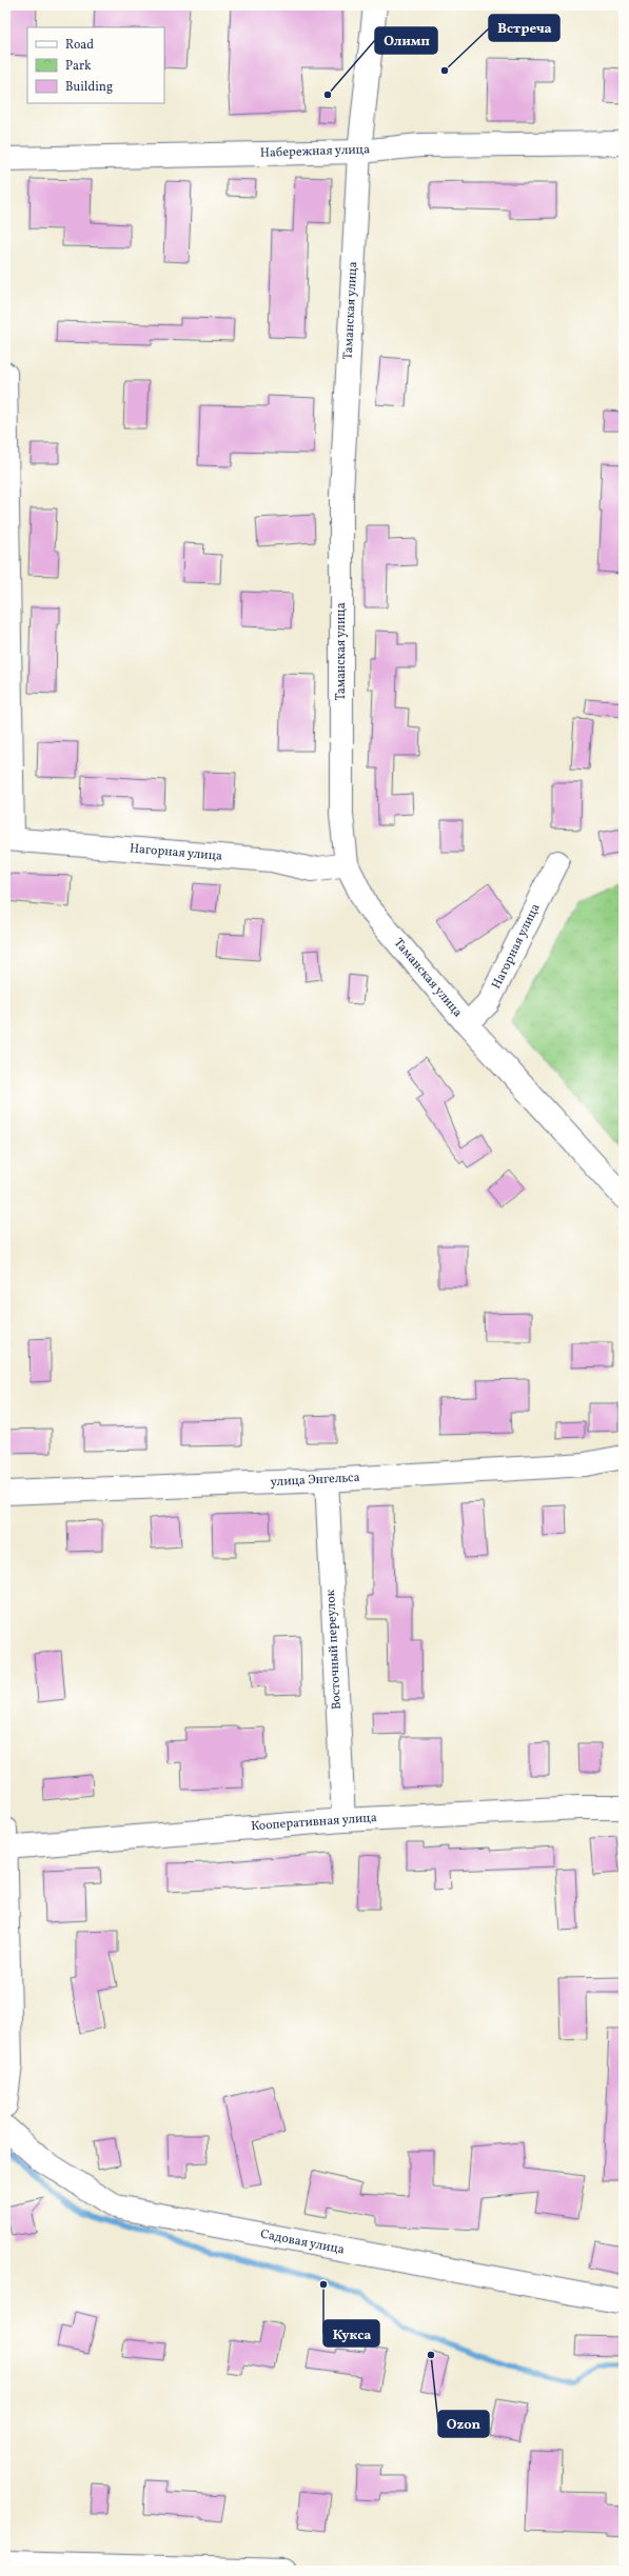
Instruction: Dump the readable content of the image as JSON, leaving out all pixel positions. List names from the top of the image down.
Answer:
{
  "streets": {
    "street": [
      "Набережная улица",
      "Таманская улица",
      "Нагорная улица",
      "улица Энгельса",
      "Восточный переулок",
      "Кооперативная улица",
      "Садовая улица"
    ]
  },
  "crossings": [
    ["Набережная улица", "Таманская улица"],
    ["Таманская улица", "Нагорная улица"],
    ["улица Энгельса", "Восточный переулок"],
    ["Восточный переулок", "Кооперативная улица"]
  ],
  "places": [
    "Встреча",
    "Олимп",
    "Кукса",
    "Ozon"
  ],
  "legend": ["Road", "Park", "Building"]
}
